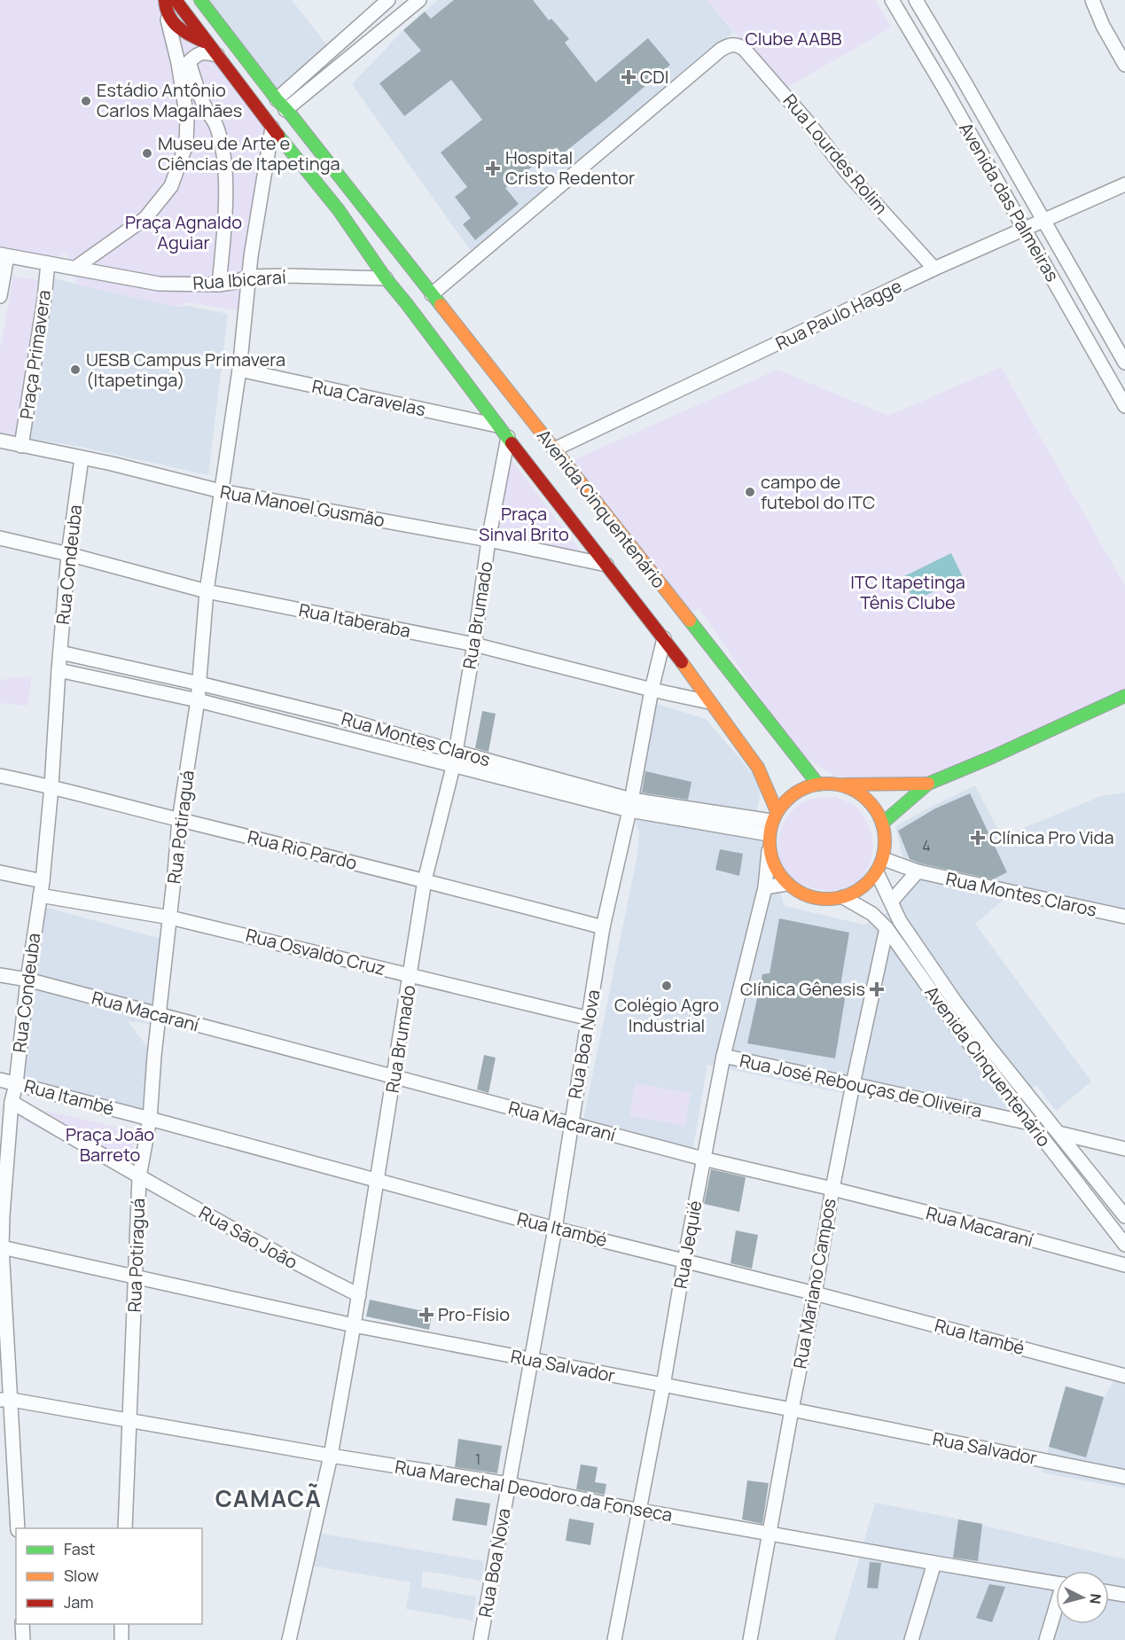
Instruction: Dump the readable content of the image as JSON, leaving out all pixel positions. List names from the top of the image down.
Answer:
{
  "streets": {
    "main road": ["Avenida Cinquentenário"],
    "street": [
      "Rua Lourdes Rolim",
      "Avenida das Palmeiras",
      "Rua Ibicaraí",
      "Rua Paulo Hagge",
      "Praça Primavera",
      "Rua Caravelas",
      "Rua Manoel Gusmão",
      "Rua Condeuba",
      "Rua Brumado",
      "Rua Itaberaba",
      "Rua Montes Claros",
      "Rua Potiraguá",
      "Rua Rio Pardo",
      "Rua Osvaldo Cruz",
      "Rua Macaraní",
      "Rua Boa Nova",
      "Rua José Rebouças de Oliveira",
      "Rua Itambé",
      "Rua São João",
      "Rua Jequié",
      "Rua Mariano Campos",
      "Rua Salvador",
      "Rua Marechal Deodoro da Fonseca"
    ]
  },
  "crossings": [
    ["Rua Lourdes Rolim", "Rua Paulo Hagge"],
    ["Rua Lourdes Rolim", "Avenida Cinquentenário"],
    ["Avenida das Palmeiras", "Rua Paulo Hagge"],
    ["Rua Ibicaraí", "Praça Primavera"],
    ["Rua Ibicaraí", "Avenida Cinquentenário"],
    ["Rua Ibicaraí", "Rua Potiraguá"],
    ["Rua Paulo Hagge", "Avenida Cinquentenário"],
    ["Praça Primavera", "Rua Manoel Gusmão"],
    ["Rua Caravelas", "Avenida Cinquentenário"],
    ["Rua Caravelas", "Rua Potiraguá"],
    ["Rua Manoel Gusmão", "Avenida Cinquentenário"],
    ["Rua Manoel Gusmão", "Rua Condeuba"],
    ["Rua Manoel Gusmão", "Rua Brumado"],
    ["Rua Manoel Gusmão", "Rua Potiraguá"],
    ["Avenida Cinquentenário", "Rua Brumado"],
    ["Avenida Cinquentenário", "Rua Itaberaba"],
    ["Avenida Cinquentenário", "Rua Montes Claros"],
    ["Avenida Cinquentenário", "Rua Potiraguá"],
    ["Avenida Cinquentenário", "Rua Boa Nova"],
    ["Avenida Cinquentenário", "Rua José Rebouças de Oliveira"],
    ["Avenida Cinquentenário", "Rua Jequié"],
    ["Avenida Cinquentenário", "Rua Mariano Campos"],
    ["Rua Condeuba", "Rua Itaberaba"],
    ["Rua Condeuba", "Rua Montes Claros"],
    ["Rua Condeuba", "Rua Rio Pardo"],
    ["Rua Condeuba", "Rua Osvaldo Cruz"],
    ["Rua Condeuba", "Rua Macaraní"],
    ["Rua Condeuba", "Rua Itambé"],
    ["Rua Condeuba", "Rua Salvador"],
    ["Rua Condeuba", "Rua Marechal Deodoro da Fonseca"],
    ["Rua Brumado", "Rua Itaberaba"],
    ["Rua Brumado", "Rua Montes Claros"],
    ["Rua Brumado", "Rua Rio Pardo"],
    ["Rua Brumado", "Rua Osvaldo Cruz"],
    ["Rua Brumado", "Rua Macaraní"],
    ["Rua Brumado", "Rua Itambé"],
    ["Rua Brumado", "Rua São João"],
    ["Rua Brumado", "Rua Salvador"],
    ["Rua Brumado", "Rua Marechal Deodoro da Fonseca"],
    ["Rua Itaberaba", "Rua Potiraguá"],
    ["Rua Itaberaba", "Rua Boa Nova"],
    ["Rua Montes Claros", "Rua Potiraguá"],
    ["Rua Montes Claros", "Rua Boa Nova"],
    ["Rua Montes Claros", "Rua Jequié"],
    ["Rua Potiraguá", "Rua Rio Pardo"],
    ["Rua Potiraguá", "Rua Osvaldo Cruz"],
    ["Rua Potiraguá", "Rua Macaraní"],
    ["Rua Potiraguá", "Rua Itambé"],
    ["Rua Potiraguá", "Rua São João"],
    ["Rua Potiraguá", "Rua Salvador"],
    ["Rua Potiraguá", "Rua Marechal Deodoro da Fonseca"],
    ["Rua Rio Pardo", "Rua Boa Nova"],
    ["Rua Osvaldo Cruz", "Rua Boa Nova"],
    ["Rua Macaraní", "Rua Boa Nova"],
    ["Rua Macaraní", "Rua Jequié"],
    ["Rua Macaraní", "Rua Mariano Campos"],
    ["Rua Boa Nova", "Rua Itambé"],
    ["Rua Boa Nova", "Rua Salvador"],
    ["Rua Boa Nova", "Rua Marechal Deodoro da Fonseca"],
    ["Rua José Rebouças de Oliveira", "Rua Jequié"],
    ["Rua José Rebouças de Oliveira", "Rua Mariano Campos"],
    ["Rua Itambé", "Rua Jequié"],
    ["Rua Itambé", "Rua Mariano Campos"],
    ["Rua Jequié", "Rua Salvador"],
    ["Rua Jequié", "Rua Marechal Deodoro da Fonseca"],
    ["Rua Mariano Campos", "Rua Salvador"],
    ["Rua Mariano Campos", "Rua Marechal Deodoro da Fonseca"]
  ],
  "districts": ["CAMACÃ"],
  "parks": [
    "Clube AABB",
    "Praça Agnaldo Aguiar",
    "Praça Sinval Brito",
    "ITC Itapetinga Tênis Clube",
    "Praça João Barreto"
  ],
  "places": {
    "health": [
      "CDI",
      "Hospital Cristo Redentor",
      "Clínica Pro Vida",
      "Clínica Gênesis",
      "Pro-Físio"
    ],
    "other": [
      "Estádio Antônio Carlos Magalhães",
      "Museu de Arte e Ciências de Itapetinga",
      "UESB Campus Primavera (Itapetinga)",
      "campo de futebol do ITC",
      "Colégio Agro Industrial"
    ]
  },
  "house_numbers": ["4", "1"],
  "legend": ["Fast", "Slow", "Jam"],
  "north": "right"
}
